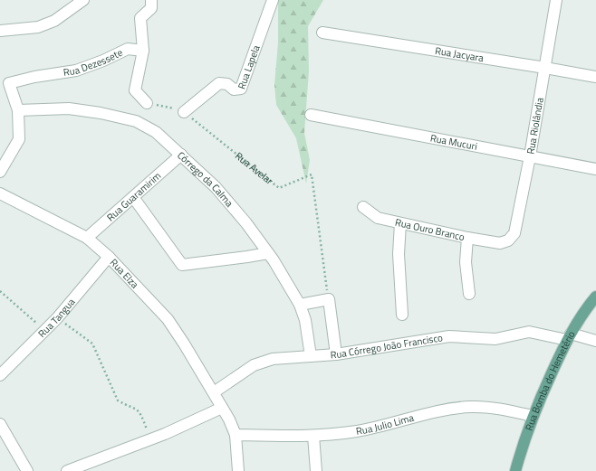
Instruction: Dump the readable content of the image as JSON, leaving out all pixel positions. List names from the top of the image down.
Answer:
{
  "streets": {
    "main road": ["Rua Bomba do Hemetério"],
    "street": [
      "Rua Jacyara",
      "Rua Dezessete",
      "Rua Lapela",
      "Rua Riolândia",
      "Rua Mucuri",
      "Córrego da Calma",
      "Rua Guaramirim",
      "Rua Ouro Branco",
      "Rua Elza",
      "Rua Tangua",
      "Rua Córrego João Francisco",
      "Rua Julio Lima"
    ],
    "path": ["Rua Avelar"]
  },
  "crossings": [
    ["Rua Jacyara", "Rua Riolândia"],
    ["Rua Dezessete", "Córrego da Calma"],
    ["Rua Lapela", "Rua Avelar"],
    ["Rua Riolândia", "Rua Mucuri"],
    ["Rua Riolândia", "Rua Ouro Branco"],
    ["Córrego da Calma", "Rua Guaramirim"],
    ["Córrego da Calma", "Rua Córrego João Francisco"],
    ["Rua Guaramirim", "Rua Elza"],
    ["Rua Elza", "Rua Tangua"],
    ["Rua Elza", "Rua Córrego João Francisco"],
    ["Rua Elza", "Rua Julio Lima"],
    ["Rua Córrego João Francisco", "Rua Bomba do Hemetério"],
    ["Rua Bomba do Hemetério", "Rua Julio Lima"]
  ]
}
